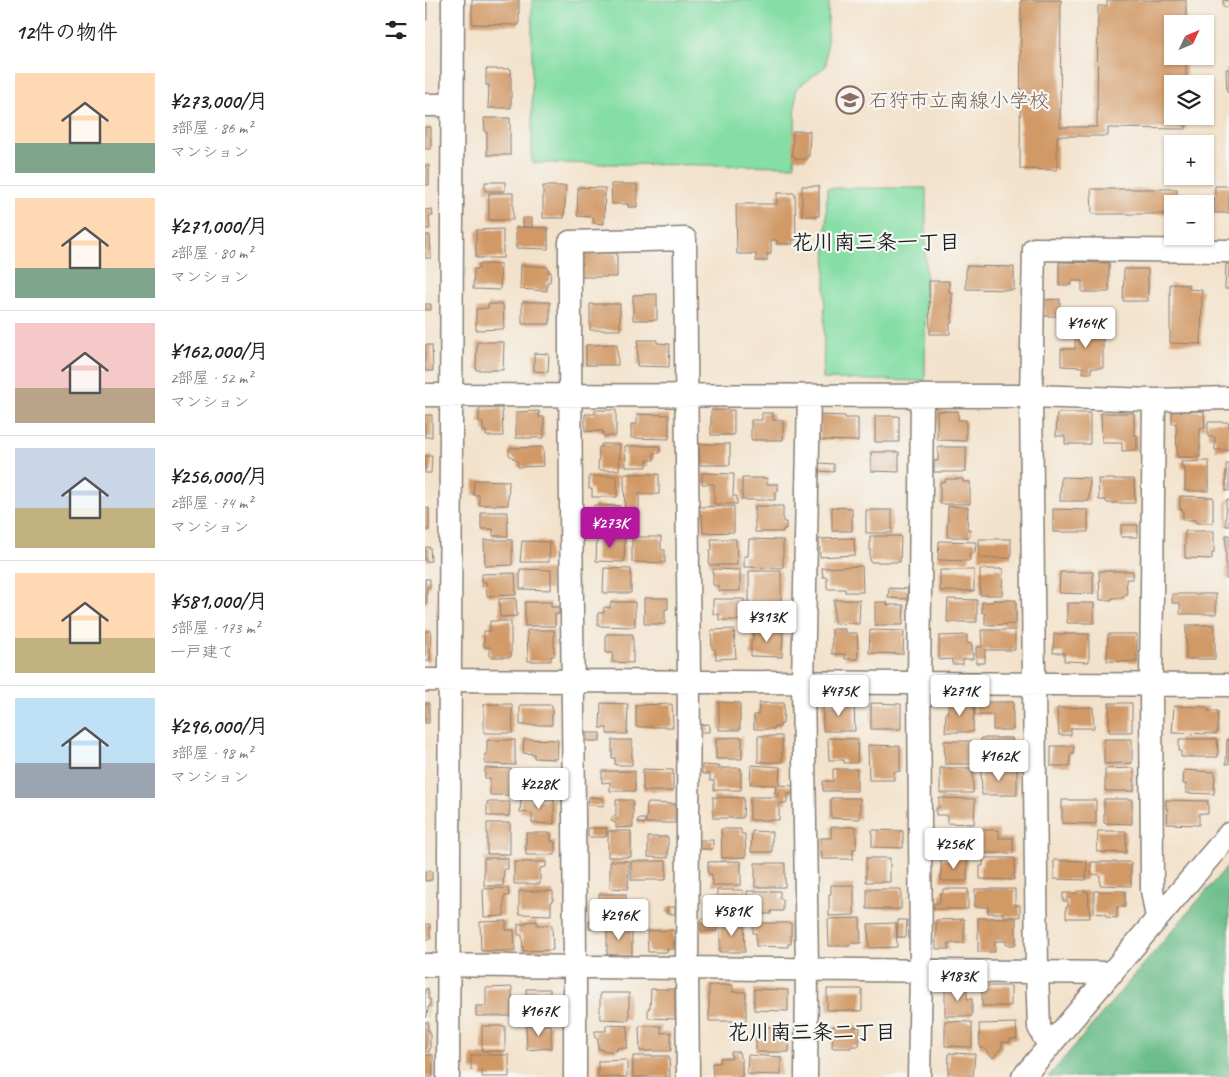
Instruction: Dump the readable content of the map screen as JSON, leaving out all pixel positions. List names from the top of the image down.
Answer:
{
  "districts": ["花川南三条一丁目", "花川南三条二丁目"],
  "places": {
    "school or university": ["石狩市立南線小学校"]
  },
  "north": "top right",
  "page": {
    "heading": "12件の物件",
    "map_buttons": ["+", "−"],
    "list": [
      {
        "name": "¥273,000/月",
        "note": "3部屋 · 86 m² · マンション"
      },
      {
        "name": "¥271,000/月",
        "note": "2部屋 · 80 m² · マンション"
      },
      {
        "name": "¥162,000/月",
        "note": "2部屋 · 52 m² · マンション"
      },
      {
        "name": "¥256,000/月",
        "note": "2部屋 · 74 m² · マンション"
      },
      {
        "name": "¥581,000/月",
        "note": "5部屋 · 173 m² · 一戸建て"
      },
      {
        "name": "¥296,000/月",
        "note": "3部屋 · 98 m² · マンション"
      }
    ],
    "price": [
      "¥164K",
      "¥273K",
      "¥313K",
      "¥475K",
      "¥271K",
      "¥162K",
      "¥228K",
      "¥256K",
      "¥581K",
      "¥296K",
      "¥183K",
      "¥167K"
    ]
  }
}
